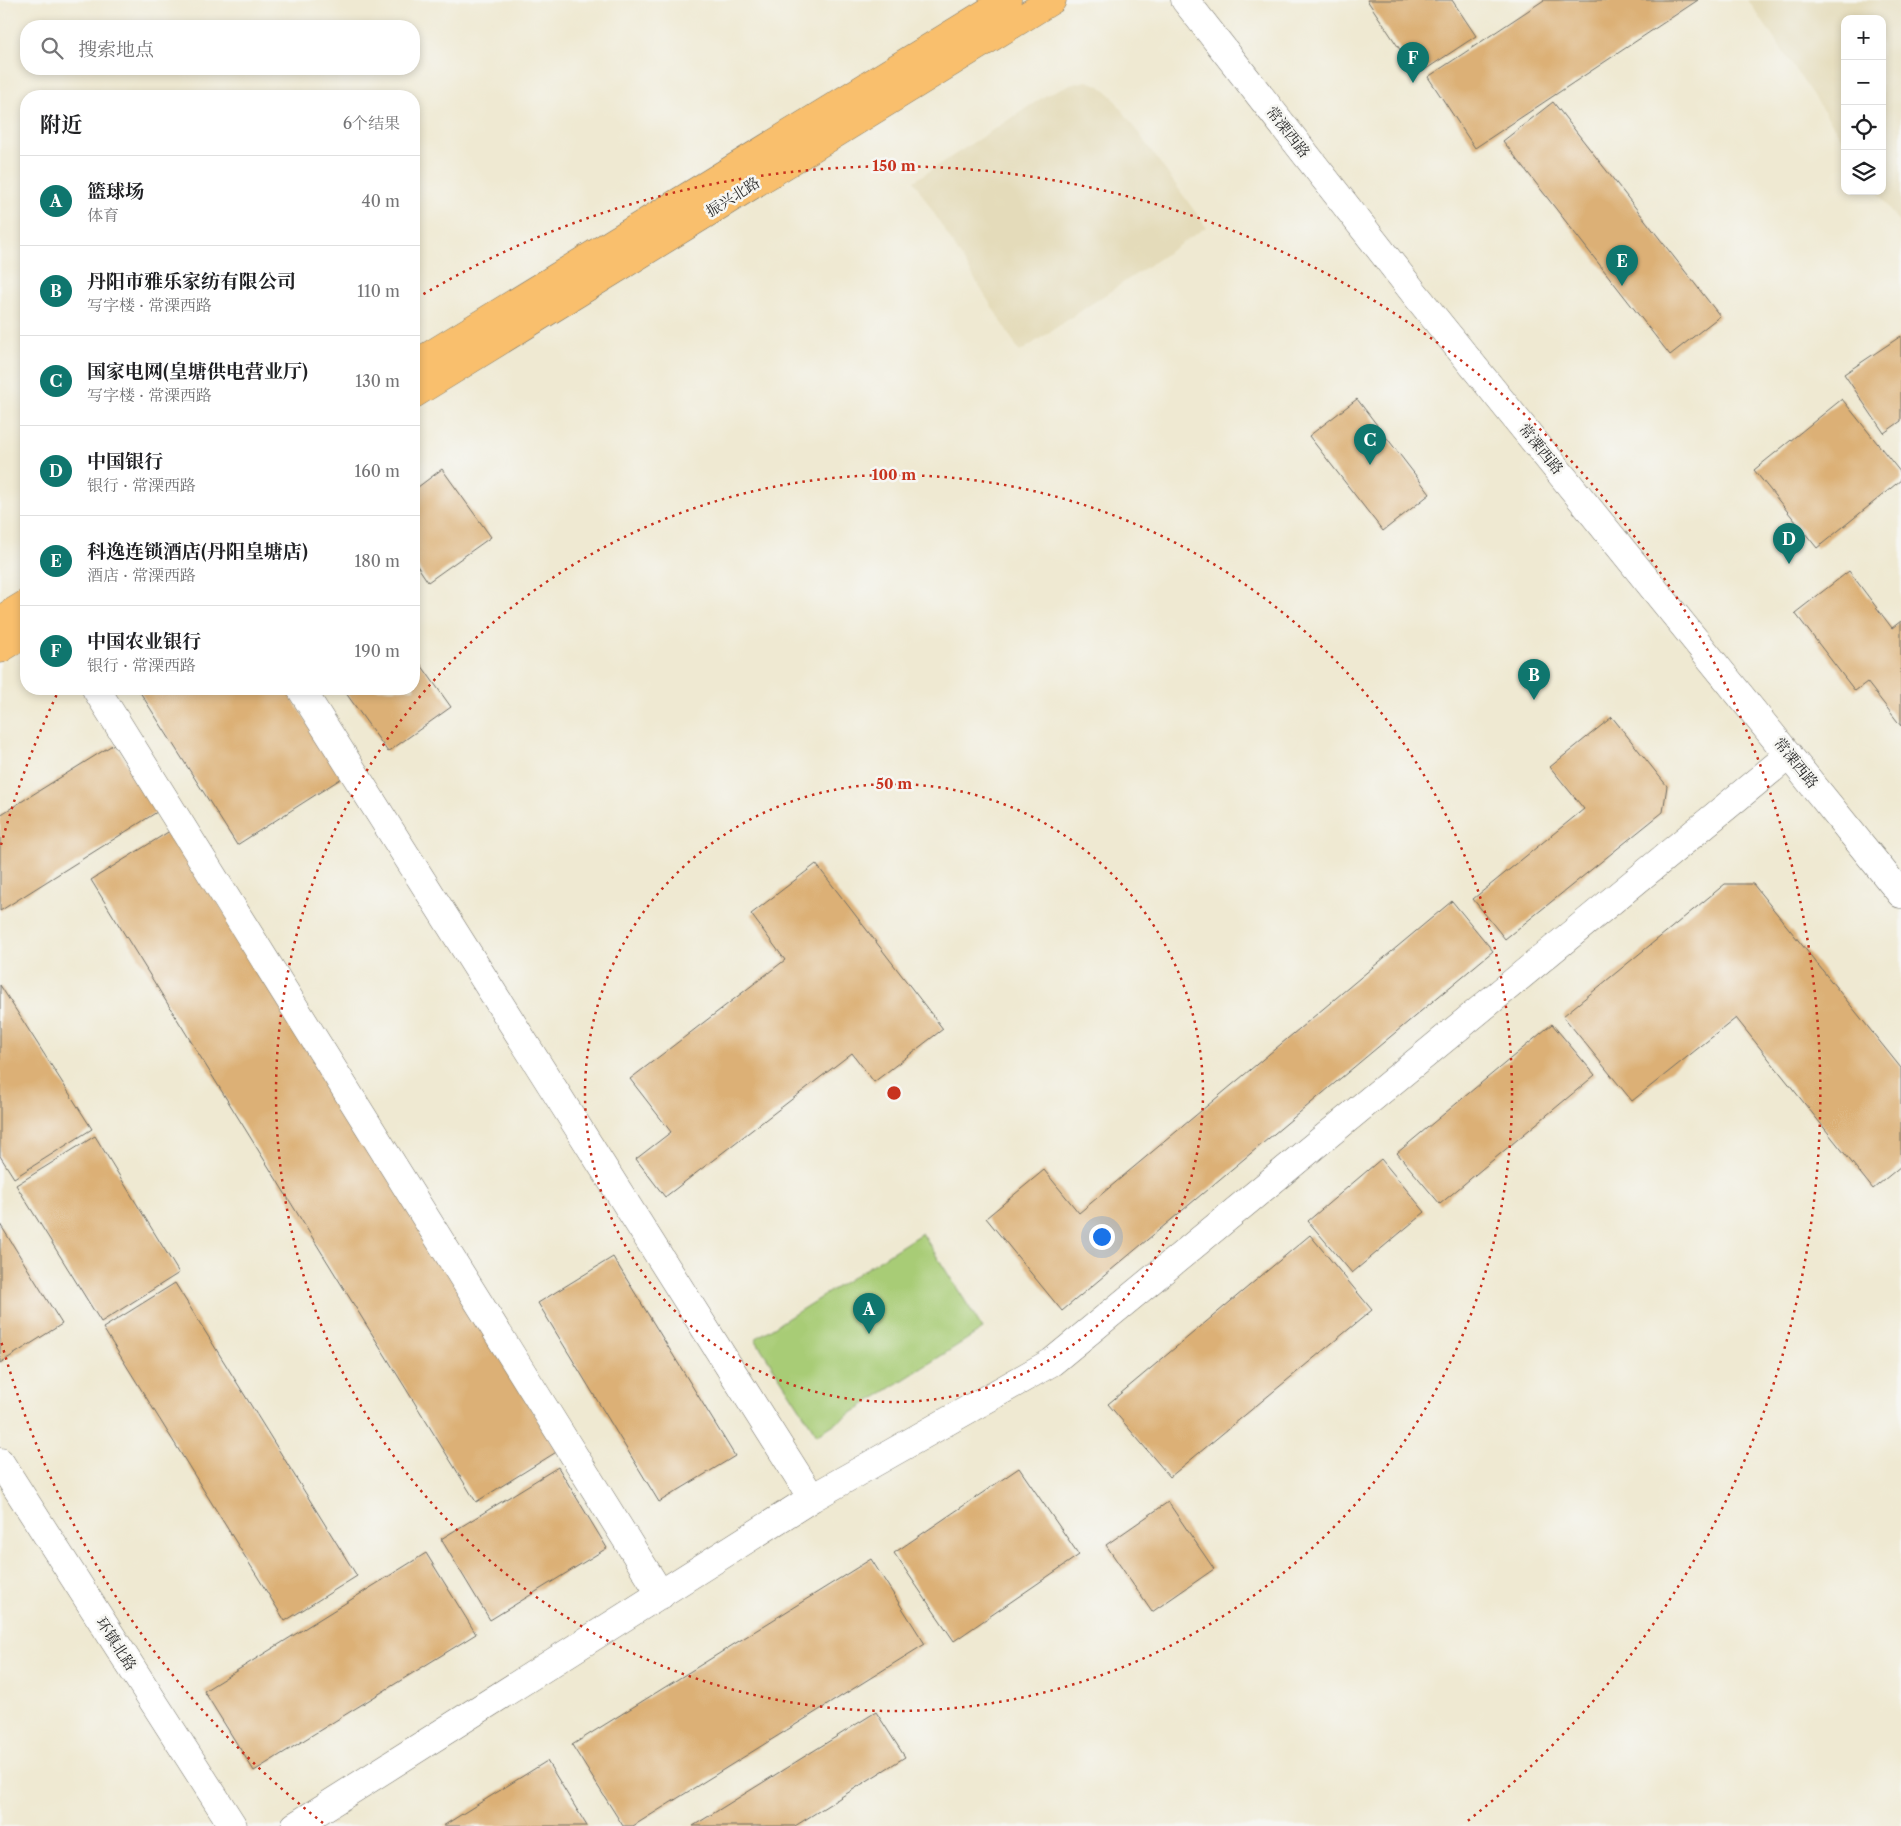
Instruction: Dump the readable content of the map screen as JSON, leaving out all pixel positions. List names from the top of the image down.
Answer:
{
  "streets": {
    "main road": ["振兴北路"],
    "street": ["常溧西路", "环镇北路"]
  },
  "page": {
    "map_buttons": ["+", "−"],
    "search": "搜索地点",
    "pins": [
      "F",
      "E",
      "C",
      "D",
      "B",
      "A"
    ],
    "heading": ["附近", "6个结果"],
    "list": [
      {
        "mark": "A",
        "name": "篮球场",
        "note": "体育",
        "value": "40 m"
      },
      {
        "mark": "B",
        "name": "丹阳市雅乐家纺有限公司",
        "note": "写字楼 · 常溧西路",
        "value": "110 m"
      },
      {
        "mark": "C",
        "name": "国家电网(皇塘供电营业厅)",
        "note": "写字楼 · 常溧西路",
        "value": "130 m"
      },
      {
        "mark": "D",
        "name": "中国银行",
        "note": "银行 · 常溧西路",
        "value": "160 m"
      },
      {
        "mark": "E",
        "name": "科逸连锁酒店(丹阳皇塘店)",
        "note": "酒店 · 常溧西路",
        "value": "180 m"
      },
      {
        "mark": "F",
        "name": "中国农业银行",
        "note": "银行 · 常溧西路",
        "value": "190 m"
      }
    ]
  },
  "rings": ["150 m", "100 m", "50 m"]
}
